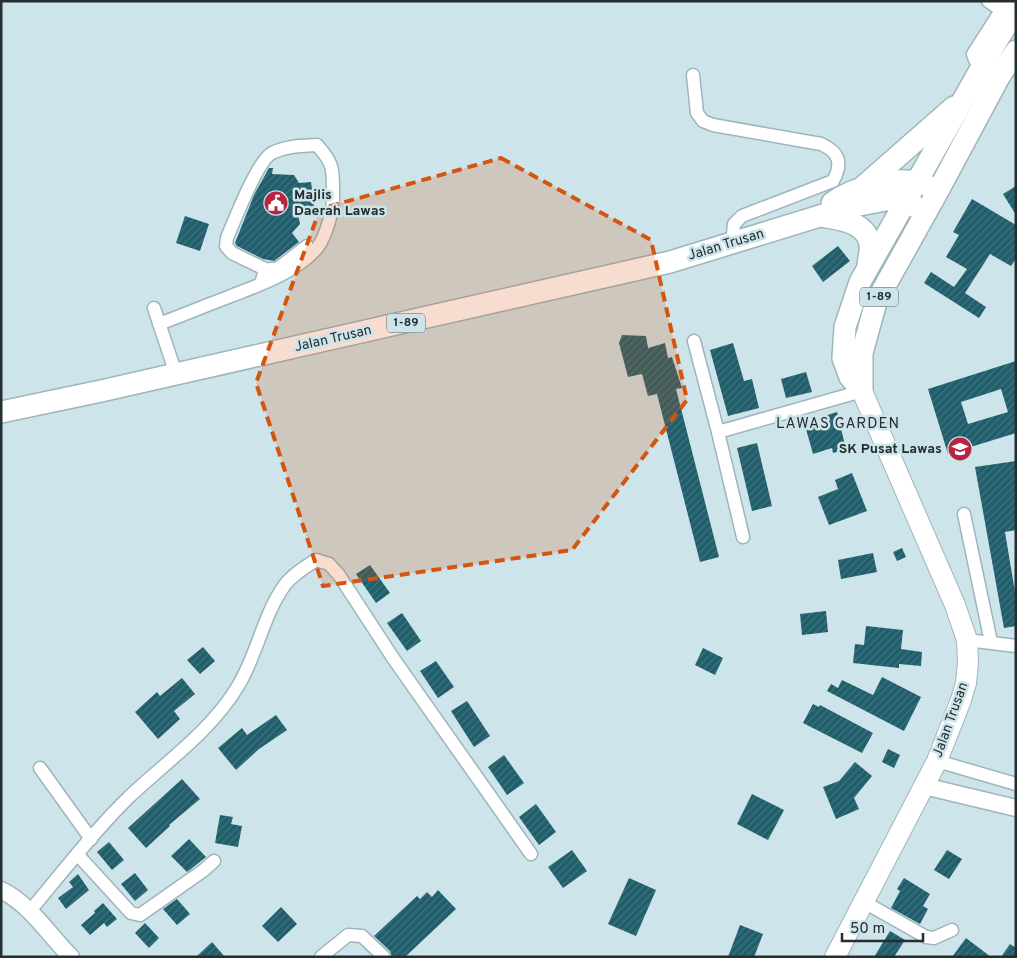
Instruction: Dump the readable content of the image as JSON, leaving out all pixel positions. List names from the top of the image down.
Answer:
{
  "streets": {
    "highway": ["Jalan Trusan", "1-89"]
  },
  "districts": ["LAWAS GARDEN"],
  "places": {
    "public building": ["Majlis Daerah Lawas"],
    "school or university": ["SK Pusat Lawas"]
  },
  "scale_bar": "50 m"
}
